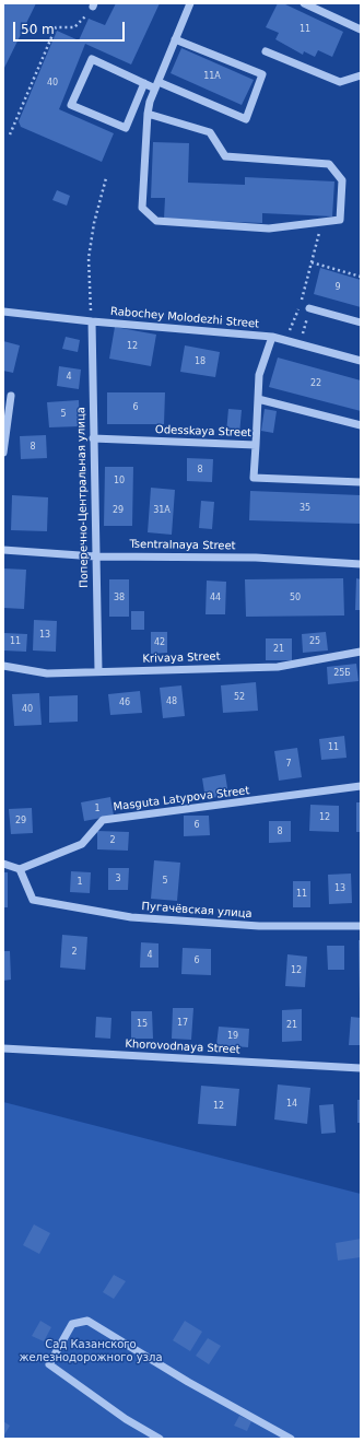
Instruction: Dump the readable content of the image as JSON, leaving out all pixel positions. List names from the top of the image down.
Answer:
{
  "streets": {
    "street": [
      "Rabochey Molodezhi Street",
      "Odesskaya Street",
      "Поперечно-Центральная улица",
      "Tsentralnaya Street",
      "Krivaya Street",
      "Masguta Latypova Street",
      "Пугачёвская улица",
      "Khorovodnaya Street"
    ]
  },
  "crossings": [
    ["Rabochey Molodezhi Street", "Odesskaya Street"],
    ["Rabochey Molodezhi Street", "Поперечно-Центральная улица"],
    ["Odesskaya Street", "Поперечно-Центральная улица"],
    ["Поперечно-Центральная улица", "Tsentralnaya Street"],
    ["Поперечно-Центральная улица", "Krivaya Street"],
    ["Masguta Latypova Street", "Пугачёвская улица"]
  ],
  "parks": ["Сад Казанского железнодорожного узла"],
  "house_numbers": [
    "11",
    "11А",
    "40",
    "9",
    "12",
    "18",
    "4",
    "22",
    "6",
    "5",
    "8",
    "8",
    "10",
    "35",
    "29",
    "31А",
    "38",
    "44",
    "50",
    "13",
    "11",
    "25",
    "42",
    "21",
    "25Б",
    "52",
    "48",
    "46",
    "40",
    "11",
    "7",
    "1",
    "12",
    "29",
    "6",
    "8",
    "2",
    "3",
    "5",
    "1",
    "13",
    "11",
    "2",
    "4",
    "6",
    "12",
    "17",
    "15",
    "21",
    "19",
    "14",
    "12"
  ],
  "scale_bar": "50 m"
}
